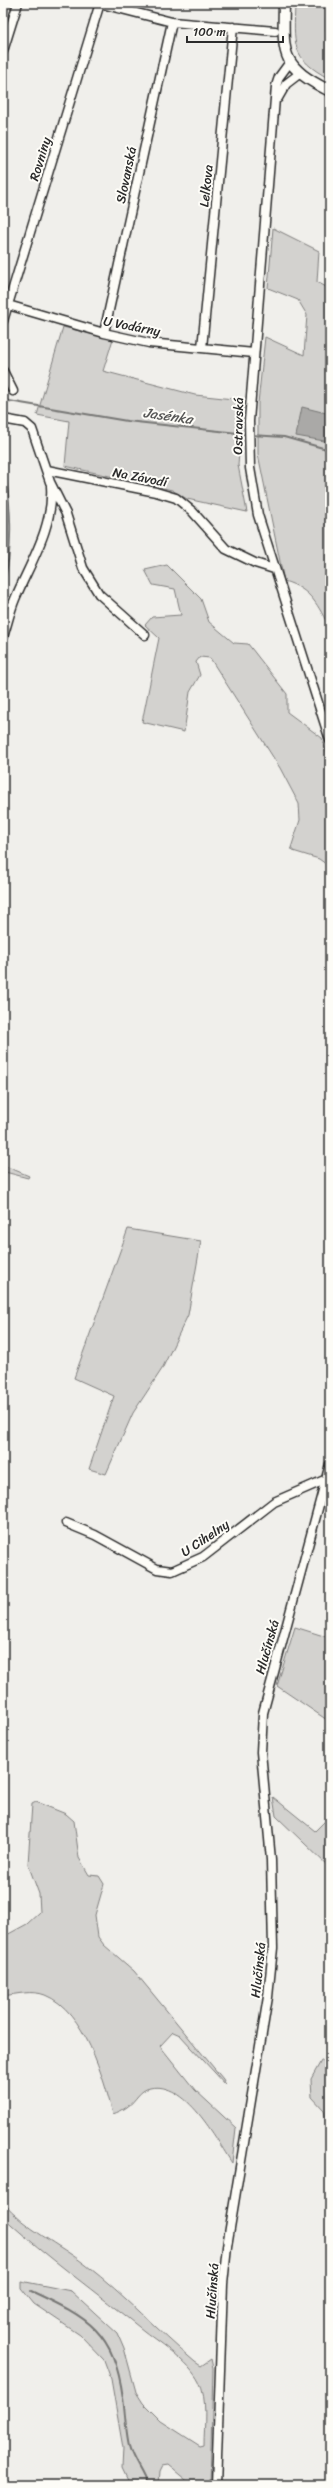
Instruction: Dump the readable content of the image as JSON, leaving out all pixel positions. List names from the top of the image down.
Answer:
{
  "streets": {
    "street": [
      "Rovniny",
      "Slovanská",
      "Lelkova",
      "U Vodárny",
      "Ostravská",
      "Na Závodí",
      "U Cihelny",
      "Hlučínská"
    ]
  },
  "crossings": [
    ["Rovniny", "U Vodárny"],
    ["Slovanská", "U Vodárny"],
    ["Lelkova", "U Vodárny"],
    ["U Vodárny", "Ostravská"],
    ["Ostravská", "Na Závodí"],
    ["U Cihelny", "Hlučínská"]
  ],
  "water": ["Jasénka"],
  "scale_bar": "100 m"
}
